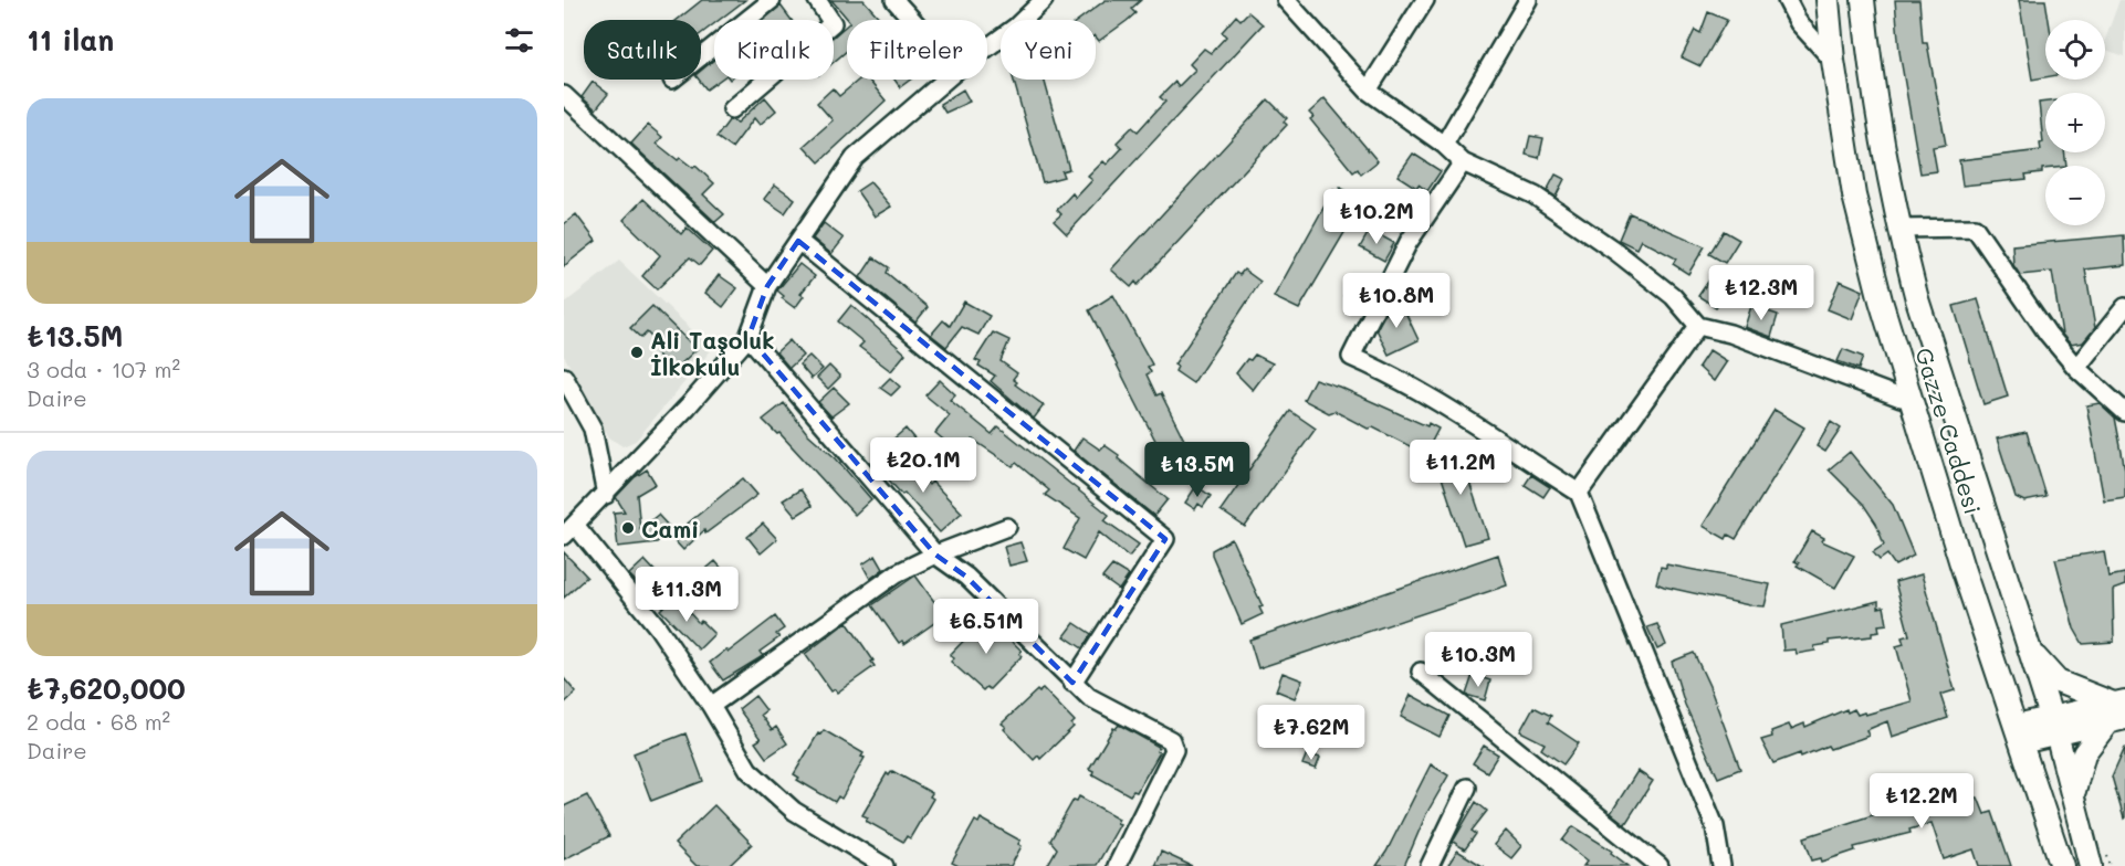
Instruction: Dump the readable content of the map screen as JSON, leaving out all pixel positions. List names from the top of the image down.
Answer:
{
  "streets": {
    "main road": ["Gazze Caddesi"]
  },
  "places": ["Ali Taşoluk İlkokulu", "Cami"],
  "page": {
    "heading": "11 ilan",
    "map_buttons": ["+", "−"],
    "chip": [
      "Satılık",
      "Kiralık",
      "Filtreler",
      "Yeni"
    ],
    "list": [
      {
        "name": "₺13.5M",
        "note": "3 oda · 107 m² · Daire"
      },
      {
        "name": "₺7,620,000",
        "note": "2 oda · 68 m² · Daire"
      }
    ],
    "price": [
      "₺10.2M",
      "₺12.3M",
      "₺10.8M",
      "₺20.1M",
      "₺11.2M",
      "₺13.5M",
      "₺11.3M",
      "₺6.51M",
      "₺10.3M",
      "₺7.62M",
      "₺12.2M"
    ]
  }
}
